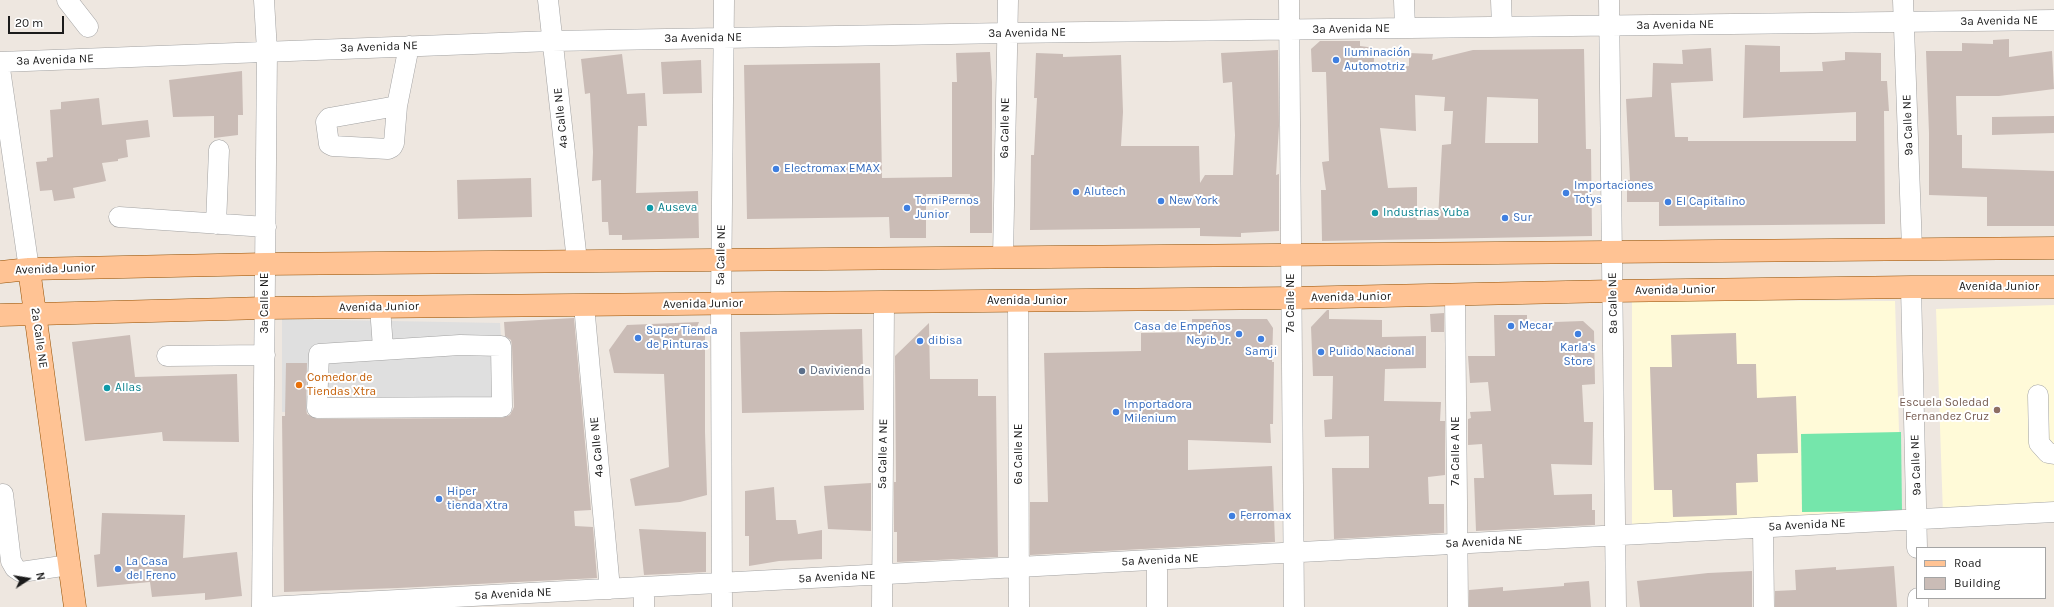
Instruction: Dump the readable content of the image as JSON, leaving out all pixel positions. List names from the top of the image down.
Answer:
{
  "streets": {
    "main road": ["Avenida Junior", "2a Calle NE"],
    "street": [
      "3a Avenida NE",
      "4a Calle NE",
      "9a Calle NE",
      "6a Calle NE",
      "5a Calle NE",
      "3a Calle NE",
      "7a Calle NE",
      "8a Calle NE",
      "7a Calle A NE",
      "5a Calle A NE",
      "5a Avenida NE"
    ]
  },
  "crossings": [
    ["3a Avenida NE", "4a Calle NE"],
    ["3a Avenida NE", "9a Calle NE"],
    ["3a Avenida NE", "6a Calle NE"],
    ["3a Avenida NE", "5a Calle NE"],
    ["3a Avenida NE", "3a Calle NE"],
    ["3a Avenida NE", "7a Calle NE"],
    ["3a Avenida NE", "8a Calle NE"],
    ["4a Calle NE", "Avenida Junior"],
    ["4a Calle NE", "5a Avenida NE"],
    ["9a Calle NE", "Avenida Junior"],
    ["9a Calle NE", "5a Avenida NE"],
    ["6a Calle NE", "Avenida Junior"],
    ["6a Calle NE", "5a Avenida NE"],
    ["5a Calle NE", "Avenida Junior"],
    ["5a Calle NE", "5a Avenida NE"],
    ["Avenida Junior", "3a Calle NE"],
    ["Avenida Junior", "7a Calle NE"],
    ["Avenida Junior", "8a Calle NE"],
    ["Avenida Junior", "2a Calle NE"],
    ["Avenida Junior", "7a Calle A NE"],
    ["Avenida Junior", "5a Calle A NE"],
    ["7a Calle NE", "5a Avenida NE"],
    ["8a Calle NE", "5a Avenida NE"],
    ["7a Calle A NE", "5a Avenida NE"],
    ["5a Calle A NE", "5a Avenida NE"]
  ],
  "places": [
    "Iluminación Automotriz",
    "Electromax EMAX",
    "Alutech",
    "Importaciones Totys",
    "New York",
    "El Capitalino",
    "Auseva",
    "TorniPernos Junior",
    "Industrias Yuba",
    "Sur",
    "Mecar",
    "Casa de Empeños Neyib Jr.",
    "Karla's Store",
    "Super Tienda de Pinturas",
    "Samji",
    "dibisa",
    "Pulido Nacional",
    "Davivienda",
    "Comedor de Tiendas Xtra",
    "Allas",
    "Escuela Soledad Fernandez Cruz",
    "Importadora Milenium",
    "Hiper tienda Xtra",
    "Ferromax",
    "La Casa del Freno"
  ],
  "legend": ["Road", "Building"],
  "scale_bar": "20 m",
  "north": "right"
}
